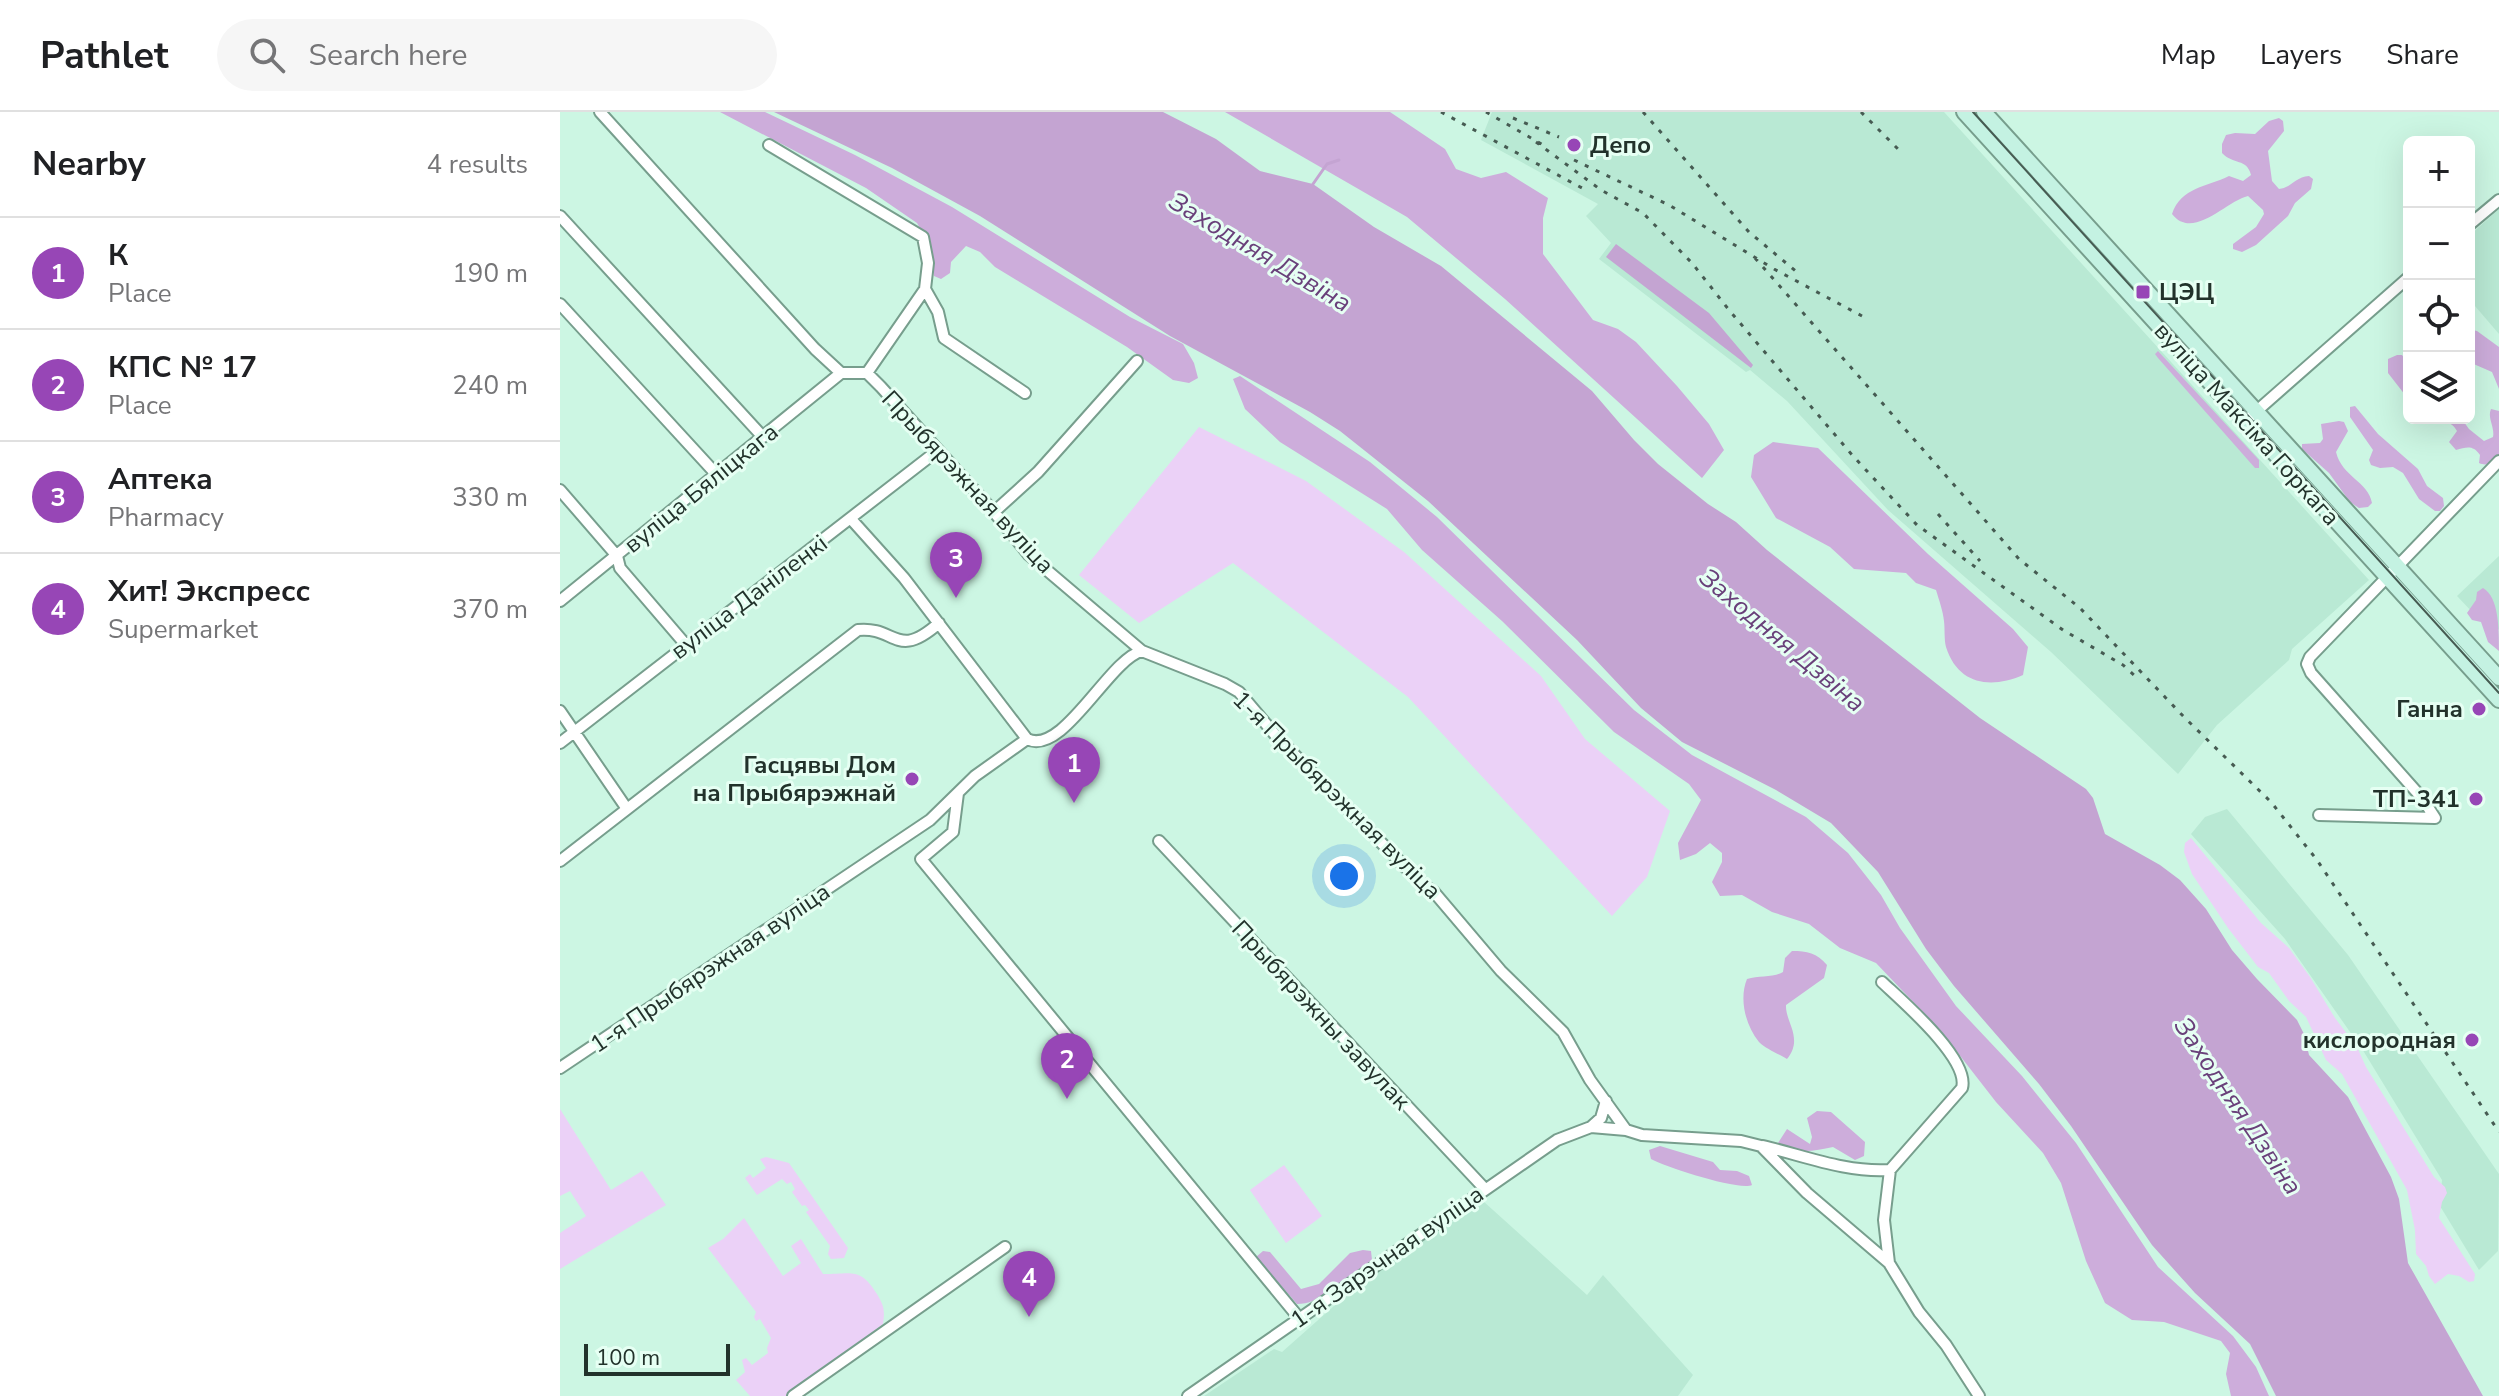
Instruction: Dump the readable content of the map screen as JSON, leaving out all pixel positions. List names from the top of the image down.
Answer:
{
  "streets": {
    "main road": ["вуліца Максіма Горкага"],
    "street": [
      "Прыбярэжная вуліца",
      "вуліца Бяліцкага",
      "вуліца Даніленкі",
      "1-я Прыбярэжная вуліца",
      "Прыбярэжны завулак",
      "1-я Зарэчная вуліца"
    ]
  },
  "crossings": [
    ["Прыбярэжная вуліца", "вуліца Бяліцкага"],
    ["Прыбярэжная вуліца", "вуліца Даніленкі"],
    ["Прыбярэжная вуліца", "1-я Прыбярэжная вуліца"],
    ["1-я Прыбярэжная вуліца", "1-я Зарэчная вуліца"],
    ["Прыбярэжны завулак", "1-я Зарэчная вуліца"]
  ],
  "water": ["Заходняя Дзвіна"],
  "places": {
    "other": [
      "Депо",
      "Ганна",
      "Гасцявы Дом на Прыбярэжнай",
      "ТП-341",
      "кислородная"
    ],
    "transit": ["ЦЭЦ"]
  },
  "scale_bar": "100 m",
  "page": {
    "header": "Pathlet",
    "search": "Search here",
    "nav": ["Map", "Layers", "Share"],
    "heading": ["Nearby", "4 results"],
    "map_buttons": ["+", "−"],
    "list": [
      {
        "mark": "1",
        "name": "К",
        "note": "Place",
        "value": "190 m"
      },
      {
        "mark": "2",
        "name": "КПС № 17",
        "note": "Place",
        "value": "240 m"
      },
      {
        "mark": "3",
        "name": "Аптека",
        "note": "Pharmacy",
        "value": "330 m"
      },
      {
        "mark": "4",
        "name": "Хит! Экспресс",
        "note": "Supermarket",
        "value": "370 m"
      }
    ],
    "pins": [
      "3",
      "1",
      "2",
      "4"
    ],
    "scale": "100 m"
  }
}
